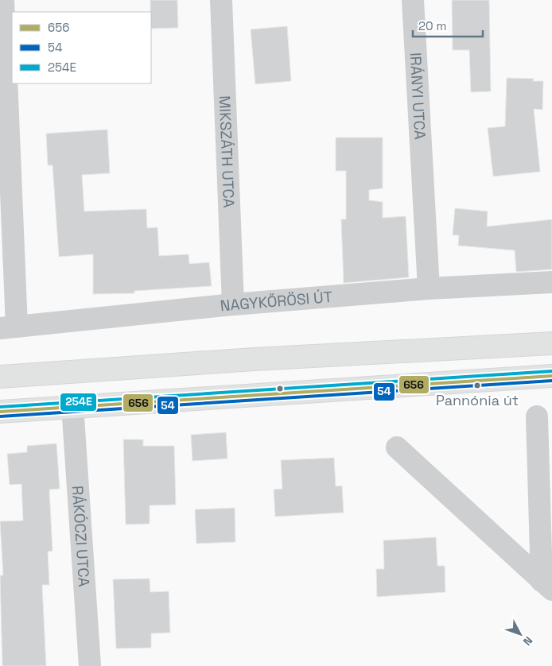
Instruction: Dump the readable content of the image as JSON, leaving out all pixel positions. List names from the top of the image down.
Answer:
{
  "streets": {
    "street": [
      "IRÁNYI UTCA",
      "MIKSZÁTH UTCA",
      "NAGYKŐRÖSI ÚT",
      "RÁKÓCZI UTCA"
    ]
  },
  "crossings": [
    ["IRÁNYI UTCA", "NAGYKŐRÖSI ÚT"],
    ["MIKSZÁTH UTCA", "NAGYKŐRÖSI ÚT"]
  ],
  "places": ["Pannónia út"],
  "lines": ["transit line 254E", "transit line 656", "transit line 54"],
  "legend": ["656", "54", "254E"],
  "scale_bar": "20 m",
  "north": "bottom right"
}
